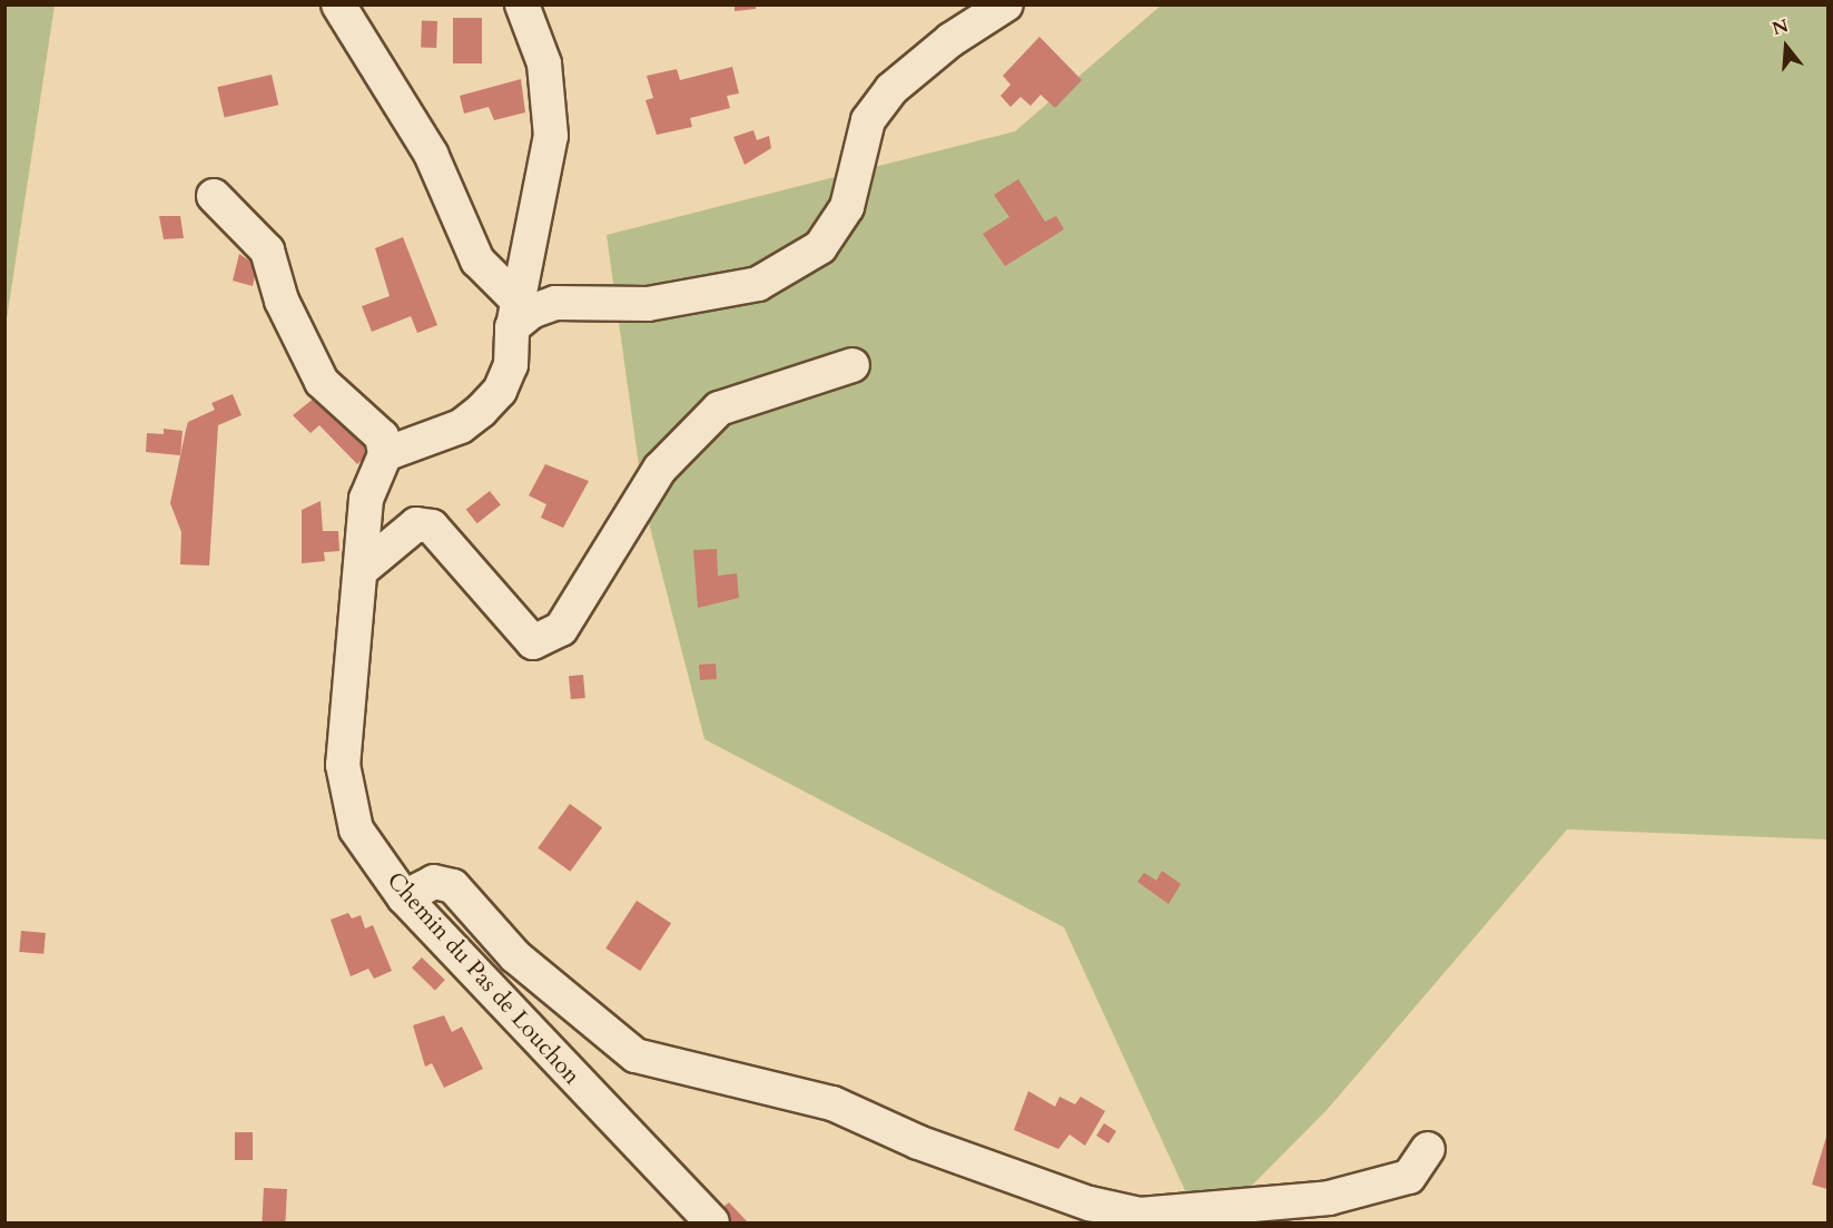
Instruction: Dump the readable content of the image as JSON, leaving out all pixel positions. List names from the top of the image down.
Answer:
{
  "streets": {
    "street": ["Chemin du Pas de Louchon"]
  },
  "north": "top"
}
